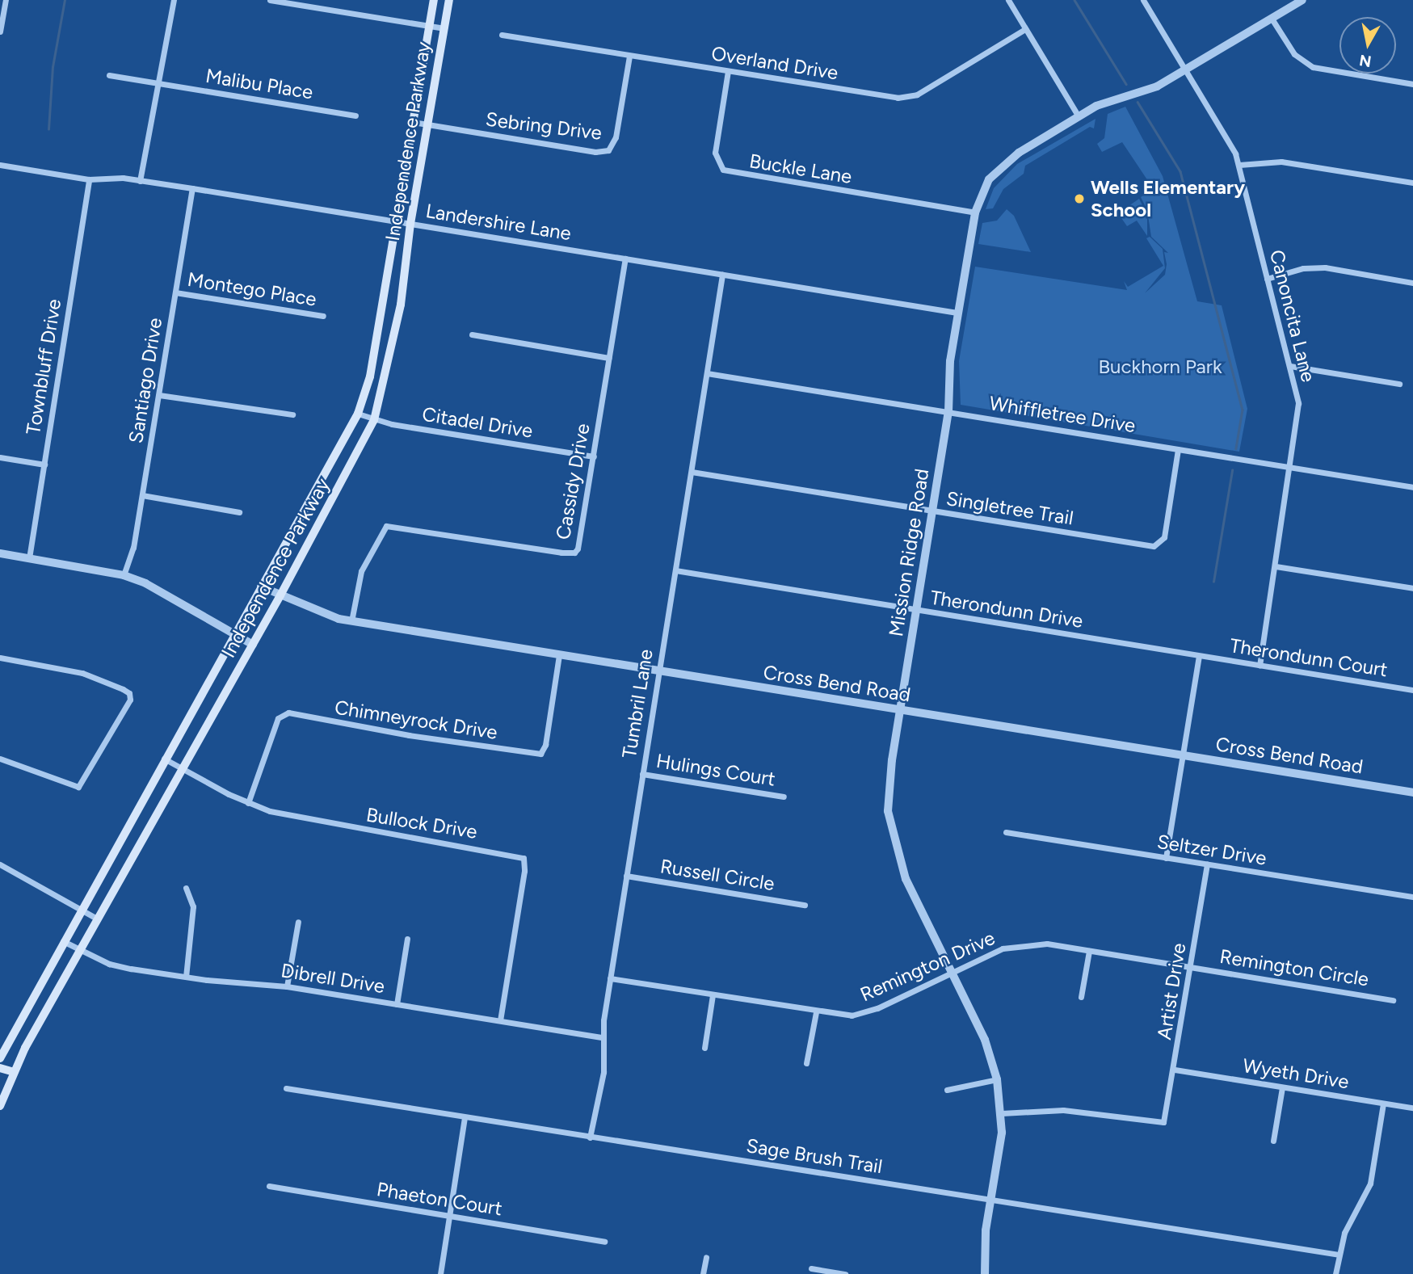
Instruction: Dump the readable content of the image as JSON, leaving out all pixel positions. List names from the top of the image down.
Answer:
{
  "streets": {
    "main road": ["Independence Parkway"],
    "street": [
      "Overland Drive",
      "Malibu Place",
      "Sebring Drive",
      "Buckle Lane",
      "Landershire Lane",
      "Montego Place",
      "Canoncita Lane",
      "Townbluff Drive",
      "Santiago Drive",
      "Whiffletree Drive",
      "Citadel Drive",
      "Cassidy Drive",
      "Singletree Trail",
      "Mission Ridge Road",
      "Therondunn Drive",
      "Therondunn Court",
      "Cross Bend Road",
      "Tumbril Lane",
      "Chimneyrock Drive",
      "Hulings Court",
      "Bullock Drive",
      "Seltzer Drive",
      "Russell Circle",
      "Remington Drive",
      "Remington Circle",
      "Dibrell Drive",
      "Artist Drive",
      "Wyeth Drive",
      "Sage Brush Trail",
      "Phaeton Court"
    ]
  },
  "crossings": [
    ["Overland Drive", "Sebring Drive"],
    ["Overland Drive", "Buckle Lane"],
    ["Sebring Drive", "Independence Parkway"],
    ["Independence Parkway", "Landershire Lane"],
    ["Independence Parkway", "Citadel Drive"],
    ["Independence Parkway", "Cross Bend Road"],
    ["Independence Parkway", "Bullock Drive"],
    ["Independence Parkway", "Dibrell Drive"],
    ["Buckle Lane", "Mission Ridge Road"],
    ["Landershire Lane", "Townbluff Drive"],
    ["Landershire Lane", "Santiago Drive"],
    ["Landershire Lane", "Cassidy Drive"],
    ["Landershire Lane", "Mission Ridge Road"],
    ["Landershire Lane", "Tumbril Lane"],
    ["Montego Place", "Santiago Drive"],
    ["Canoncita Lane", "Whiffletree Drive"],
    ["Canoncita Lane", "Mission Ridge Road"],
    ["Canoncita Lane", "Therondunn Court"],
    ["Whiffletree Drive", "Singletree Trail"],
    ["Whiffletree Drive", "Mission Ridge Road"],
    ["Whiffletree Drive", "Tumbril Lane"],
    ["Citadel Drive", "Cassidy Drive"],
    ["Cassidy Drive", "Cross Bend Road"],
    ["Singletree Trail", "Mission Ridge Road"],
    ["Singletree Trail", "Tumbril Lane"],
    ["Mission Ridge Road", "Therondunn Drive"],
    ["Mission Ridge Road", "Cross Bend Road"],
    ["Mission Ridge Road", "Remington Drive"],
    ["Mission Ridge Road", "Artist Drive"],
    ["Mission Ridge Road", "Sage Brush Trail"],
    ["Therondunn Drive", "Therondunn Court"],
    ["Therondunn Drive", "Tumbril Lane"],
    ["Cross Bend Road", "Tumbril Lane"],
    ["Cross Bend Road", "Chimneyrock Drive"],
    ["Tumbril Lane", "Hulings Court"],
    ["Tumbril Lane", "Russell Circle"],
    ["Tumbril Lane", "Remington Drive"],
    ["Tumbril Lane", "Dibrell Drive"],
    ["Tumbril Lane", "Sage Brush Trail"],
    ["Chimneyrock Drive", "Bullock Drive"],
    ["Bullock Drive", "Dibrell Drive"],
    ["Seltzer Drive", "Artist Drive"],
    ["Remington Drive", "Remington Circle"],
    ["Remington Drive", "Artist Drive"],
    ["Remington Circle", "Artist Drive"],
    ["Artist Drive", "Wyeth Drive"]
  ],
  "parks": ["Buckhorn Park"],
  "places": ["Wells Elementary School"],
  "north": "bottom"
}
